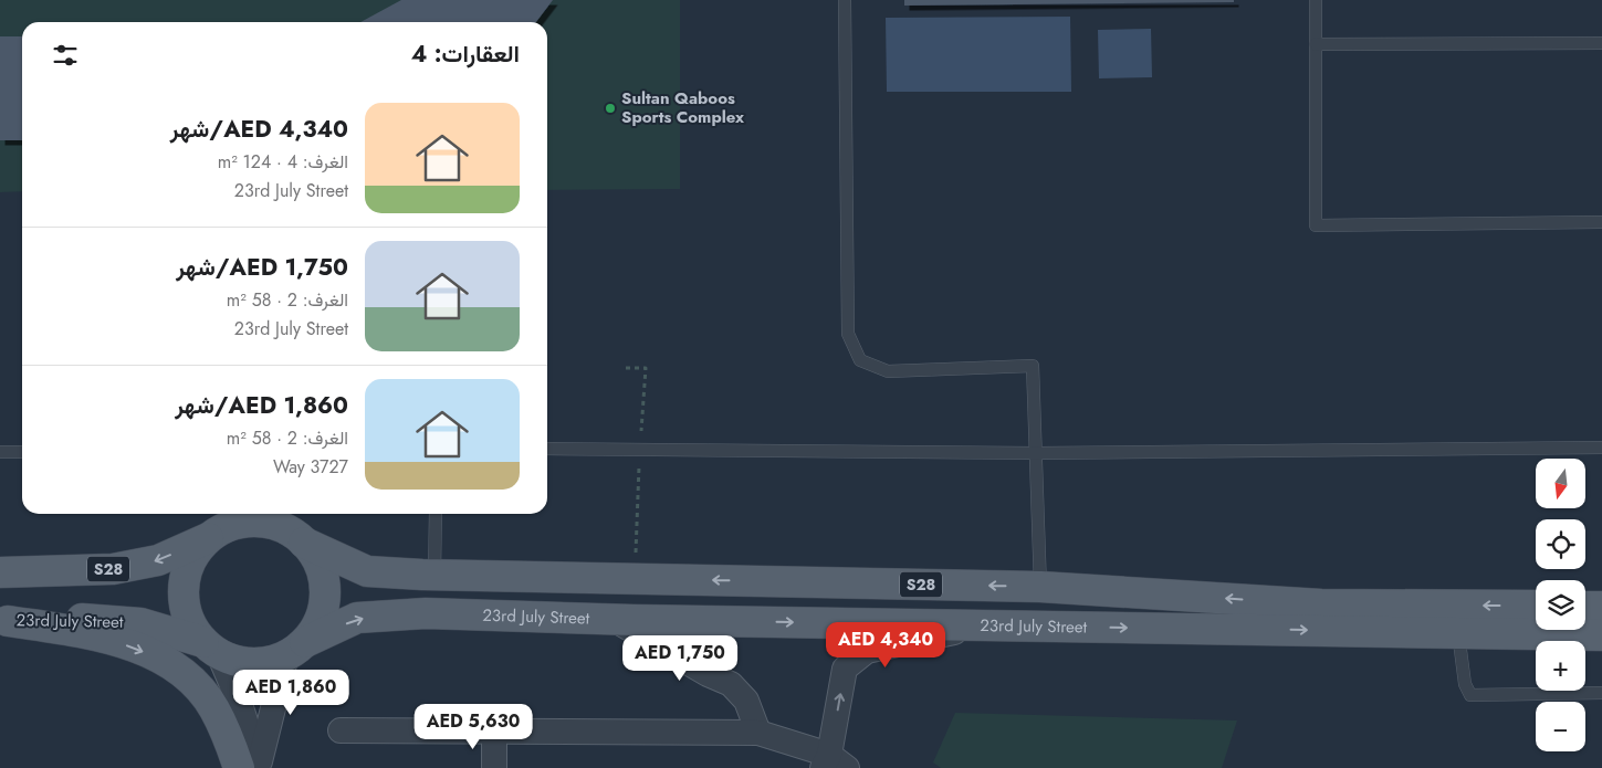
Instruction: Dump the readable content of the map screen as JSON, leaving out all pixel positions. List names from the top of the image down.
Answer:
{
  "streets": {
    "main road": ["S28", "23rd July Street"]
  },
  "crossings": [
    ["S28", "23rd July Street"]
  ],
  "places": ["Sultan Qaboos Sports Complex"],
  "north": "bottom",
  "page": {
    "heading": "العقارات: 4",
    "list": [
      {
        "name": "AED 4,340/شهر",
        "note": "الغرف: 4 · 124 m² · 23rd July Street"
      },
      {
        "name": "AED 1,750/شهر",
        "note": "الغرف: 2 · 58 m² · 23rd July Street"
      },
      {
        "name": "AED 1,860/شهر",
        "note": "الغرف: 2 · 58 m² · Way 3727"
      }
    ],
    "map_buttons": ["+", "−"],
    "price": [
      "AED 4,340",
      "AED 1,750",
      "AED 1,860",
      "AED 5,630"
    ]
  }
}
